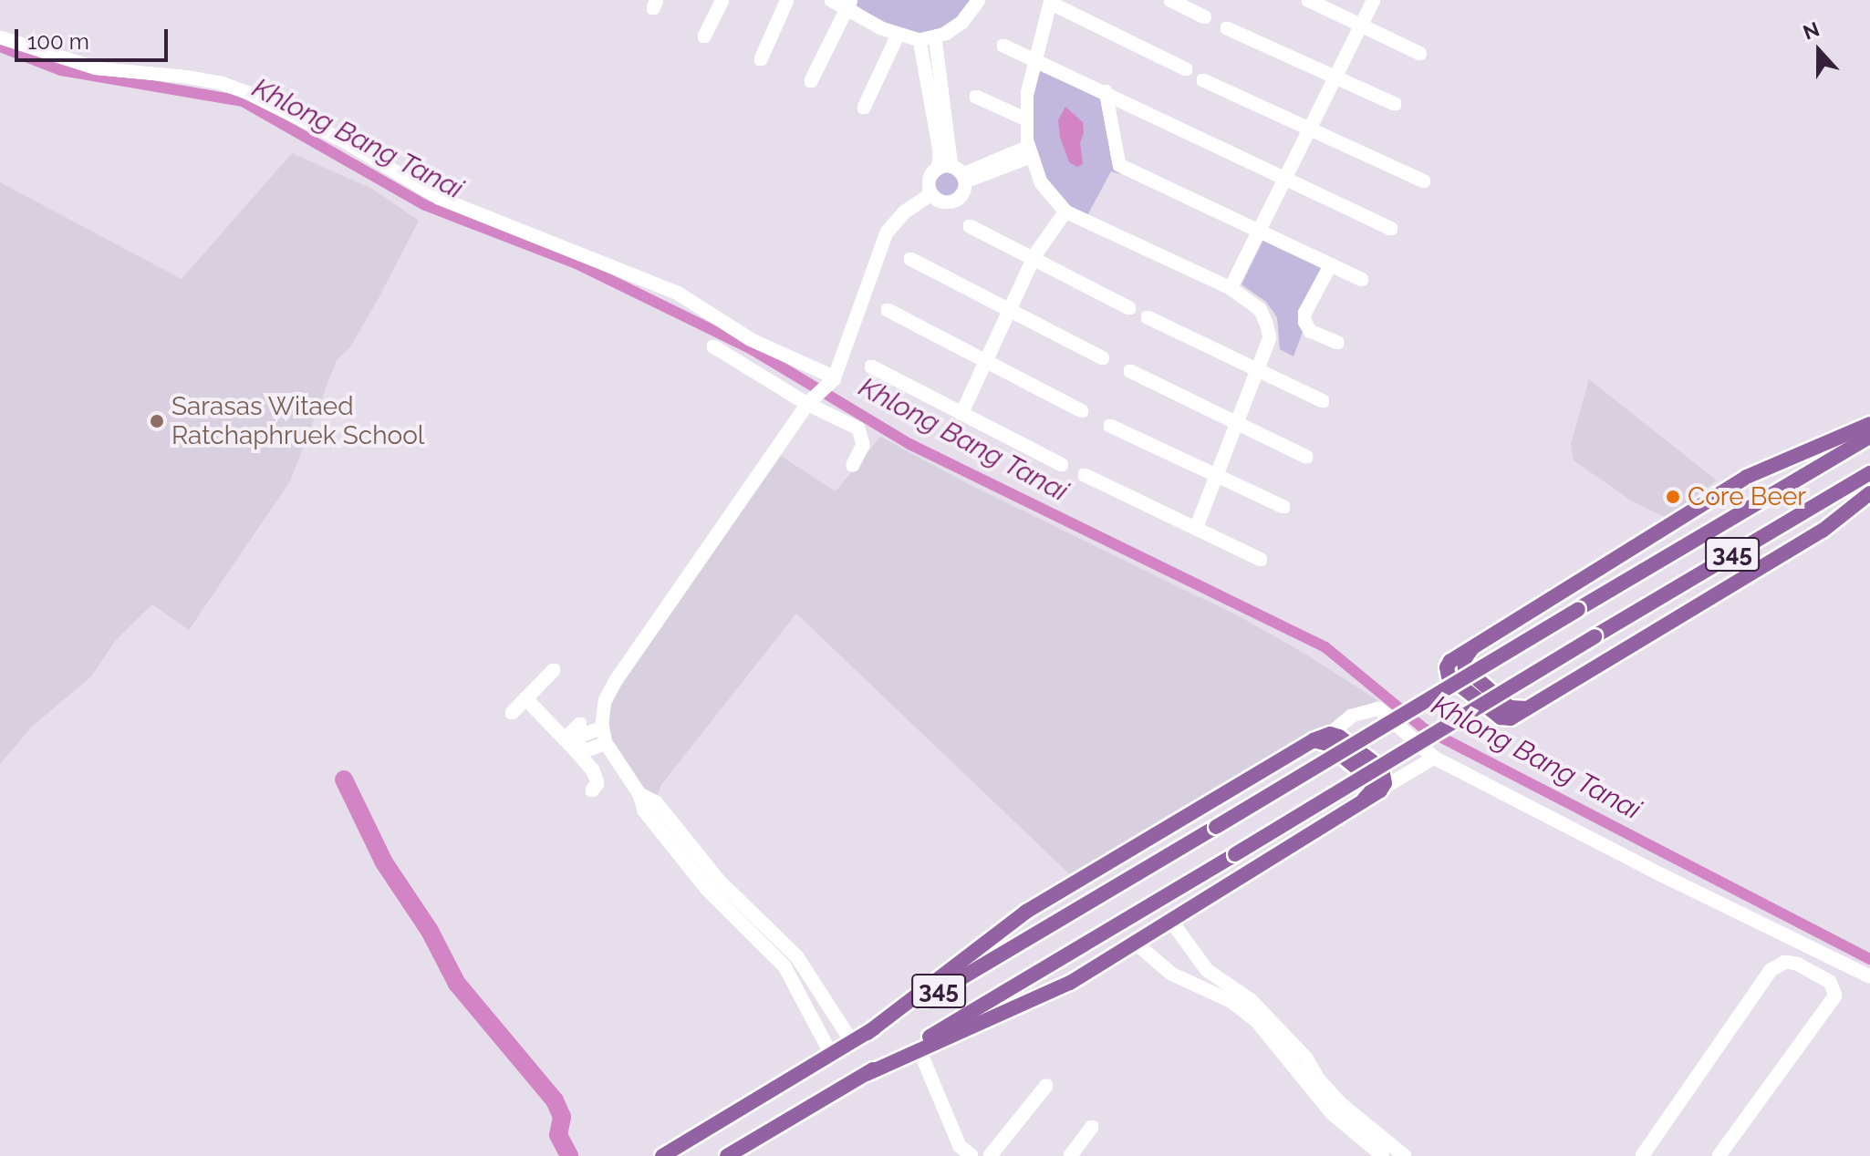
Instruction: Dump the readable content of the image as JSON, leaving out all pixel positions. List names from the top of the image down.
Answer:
{
  "streets": {
    "main road": ["345"]
  },
  "water": ["Khlong Bang Tanai"],
  "places": ["Sarasas Witaed Ratchaphruek School", "Core Beer"],
  "scale_bar": "100 m",
  "north": "top"
}
